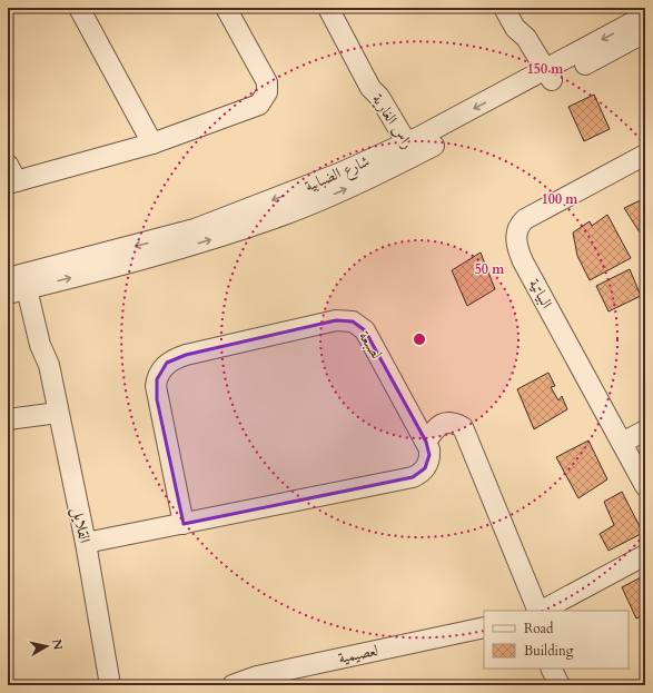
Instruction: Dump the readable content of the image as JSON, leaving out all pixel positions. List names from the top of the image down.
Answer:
{
  "streets": {
    "street": [
      "راس الغارية",
      "شارع الضبابية",
      "البياتية",
      "لصبعة",
      "القلايل",
      "لعصيمية"
    ]
  },
  "crossings": [
    ["راس الغارية", "شارع الضبابية"],
    ["شارع الضبابية", "القلايل"],
    ["لصبعة", "القلايل"]
  ],
  "legend": ["Road", "Building"],
  "north": "right",
  "rings": ["150 m", "100 m", "50 m"]
}
